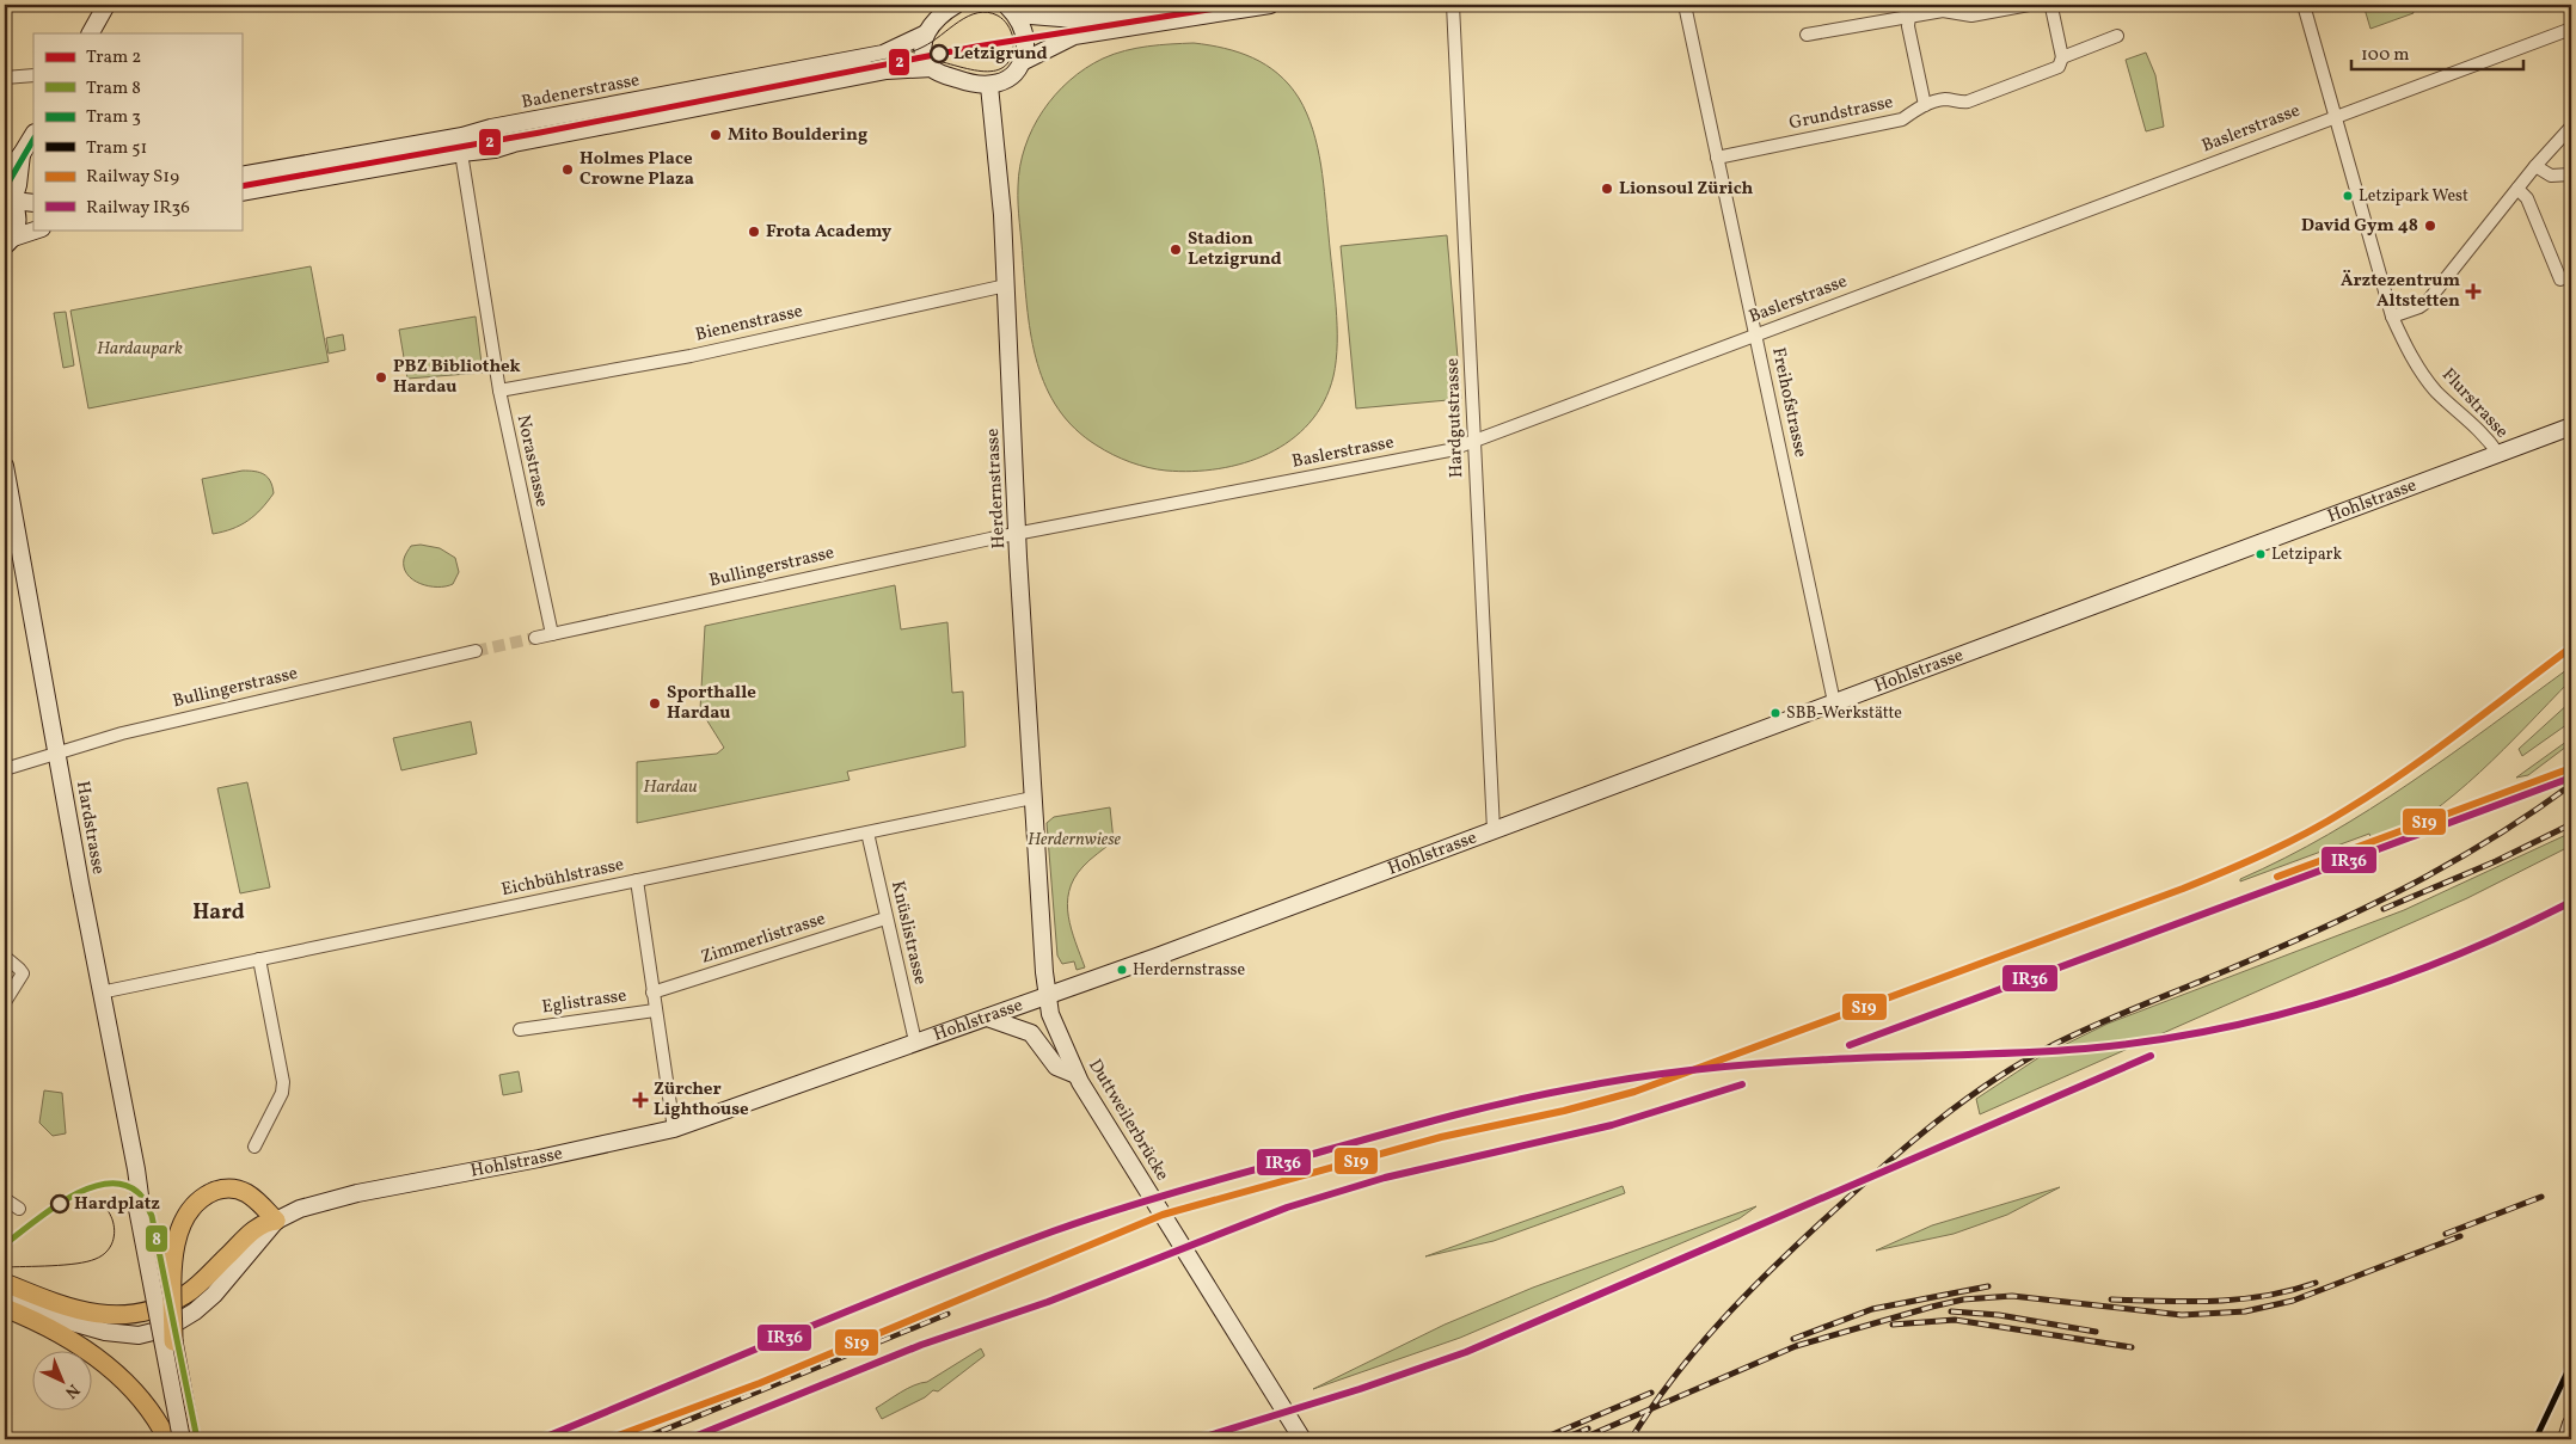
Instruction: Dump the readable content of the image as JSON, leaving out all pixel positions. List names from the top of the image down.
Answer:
{
  "streets": {
    "main road": ["Hohlstrasse"],
    "street": [
      "Badenerstrasse",
      "Grundstrasse",
      "Baslerstrasse",
      "Bienenstrasse",
      "Freihofstrasse",
      "Flurstrasse",
      "Hardgutstrasse",
      "Norastrasse",
      "Herdernstrasse",
      "Bullingerstrasse",
      "Hardstrasse",
      "Eichbühlstrasse",
      "Knüslistrasse",
      "Zimmerlistrasse",
      "Eglistrasse",
      "Duttweilerbrücke"
    ]
  },
  "crossings": [
    ["Badenerstrasse", "Norastrasse"],
    ["Badenerstrasse", "Herdernstrasse"],
    ["Grundstrasse", "Freihofstrasse"],
    ["Baslerstrasse", "Freihofstrasse"],
    ["Baslerstrasse", "Flurstrasse"],
    ["Baslerstrasse", "Hardgutstrasse"],
    ["Baslerstrasse", "Herdernstrasse"],
    ["Baslerstrasse", "Bullingerstrasse"],
    ["Bienenstrasse", "Norastrasse"],
    ["Bienenstrasse", "Herdernstrasse"],
    ["Freihofstrasse", "Hohlstrasse"],
    ["Flurstrasse", "Hohlstrasse"],
    ["Hardgutstrasse", "Hohlstrasse"],
    ["Norastrasse", "Bullingerstrasse"],
    ["Herdernstrasse", "Hohlstrasse"],
    ["Herdernstrasse", "Bullingerstrasse"],
    ["Herdernstrasse", "Eichbühlstrasse"],
    ["Herdernstrasse", "Duttweilerbrücke"],
    ["Hohlstrasse", "Knüslistrasse"],
    ["Hohlstrasse", "Eglistrasse"],
    ["Hohlstrasse", "Duttweilerbrücke"],
    ["Bullingerstrasse", "Hardstrasse"],
    ["Hardstrasse", "Eichbühlstrasse"],
    ["Eichbühlstrasse", "Knüslistrasse"],
    ["Eichbühlstrasse", "Eglistrasse"],
    ["Knüslistrasse", "Zimmerlistrasse"],
    ["Zimmerlistrasse", "Eglistrasse"]
  ],
  "districts": ["Hard"],
  "parks": ["Hardaupark", "Hardau", "Herdernwiese"],
  "places": {
    "other": [
      "Letzigrund",
      "Mito Bouldering",
      "Holmes Place Crowne Plaza",
      "Lionsoul Zürich",
      "Letzipark West",
      "David Gym 48",
      "Frota Academy",
      "Stadion Letzigrund",
      "PBZ Bibliothek Hardau",
      "Letzipark",
      "Sporthalle Hardau",
      "SBB-Werkstätte",
      "Herdernstrasse",
      "Hardplatz"
    ],
    "health": ["Ärztezentrum Altstetten", "Zürcher Lighthouse"]
  },
  "lines": [
    "tram line 2",
    "tram line 3",
    "rail line S19",
    "rail line IR36",
    "tram line 8",
    "tram line 51"
  ],
  "legend": [
    "Tram 2",
    "Tram 8",
    "Tram 3",
    "Tram 51",
    "Railway S19",
    "Railway IR36"
  ],
  "scale_bar": "100 m",
  "north": "bottom right"
}
